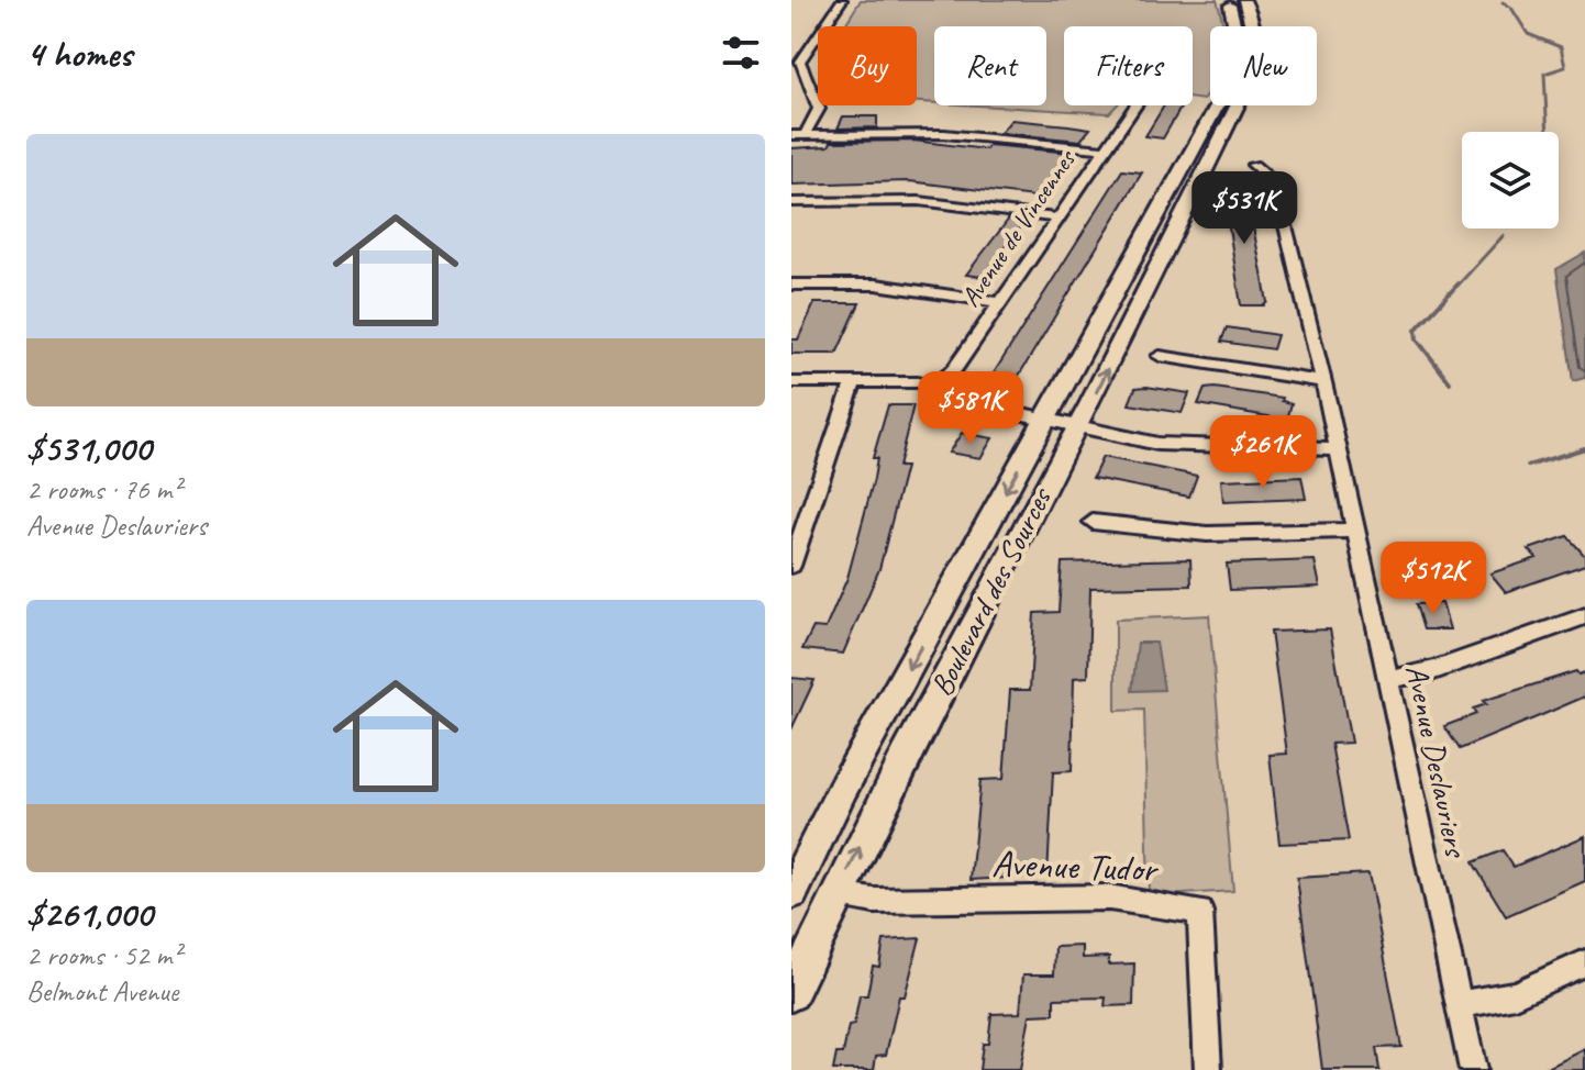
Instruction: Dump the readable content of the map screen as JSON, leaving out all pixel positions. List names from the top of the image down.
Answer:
{
  "streets": {
    "main road": ["Boulevard des Sources"],
    "street": ["Avenue de Vincennes", "Avenue Deslauriers", "Avenue Tudor"]
  },
  "crossings": [
    ["Boulevard des Sources", "Avenue Tudor"]
  ],
  "page": {
    "heading": "4 homes",
    "chip": [
      "Buy",
      "Rent",
      "Filters",
      "New"
    ],
    "list": [
      {
        "name": "$531,000",
        "note": "2 rooms · 76 m² · Avenue Deslauriers"
      },
      {
        "name": "$261,000",
        "note": "2 rooms · 52 m² · Belmont Avenue"
      }
    ],
    "price": [
      "$531K",
      "$581K",
      "$261K",
      "$512K"
    ]
  }
}
